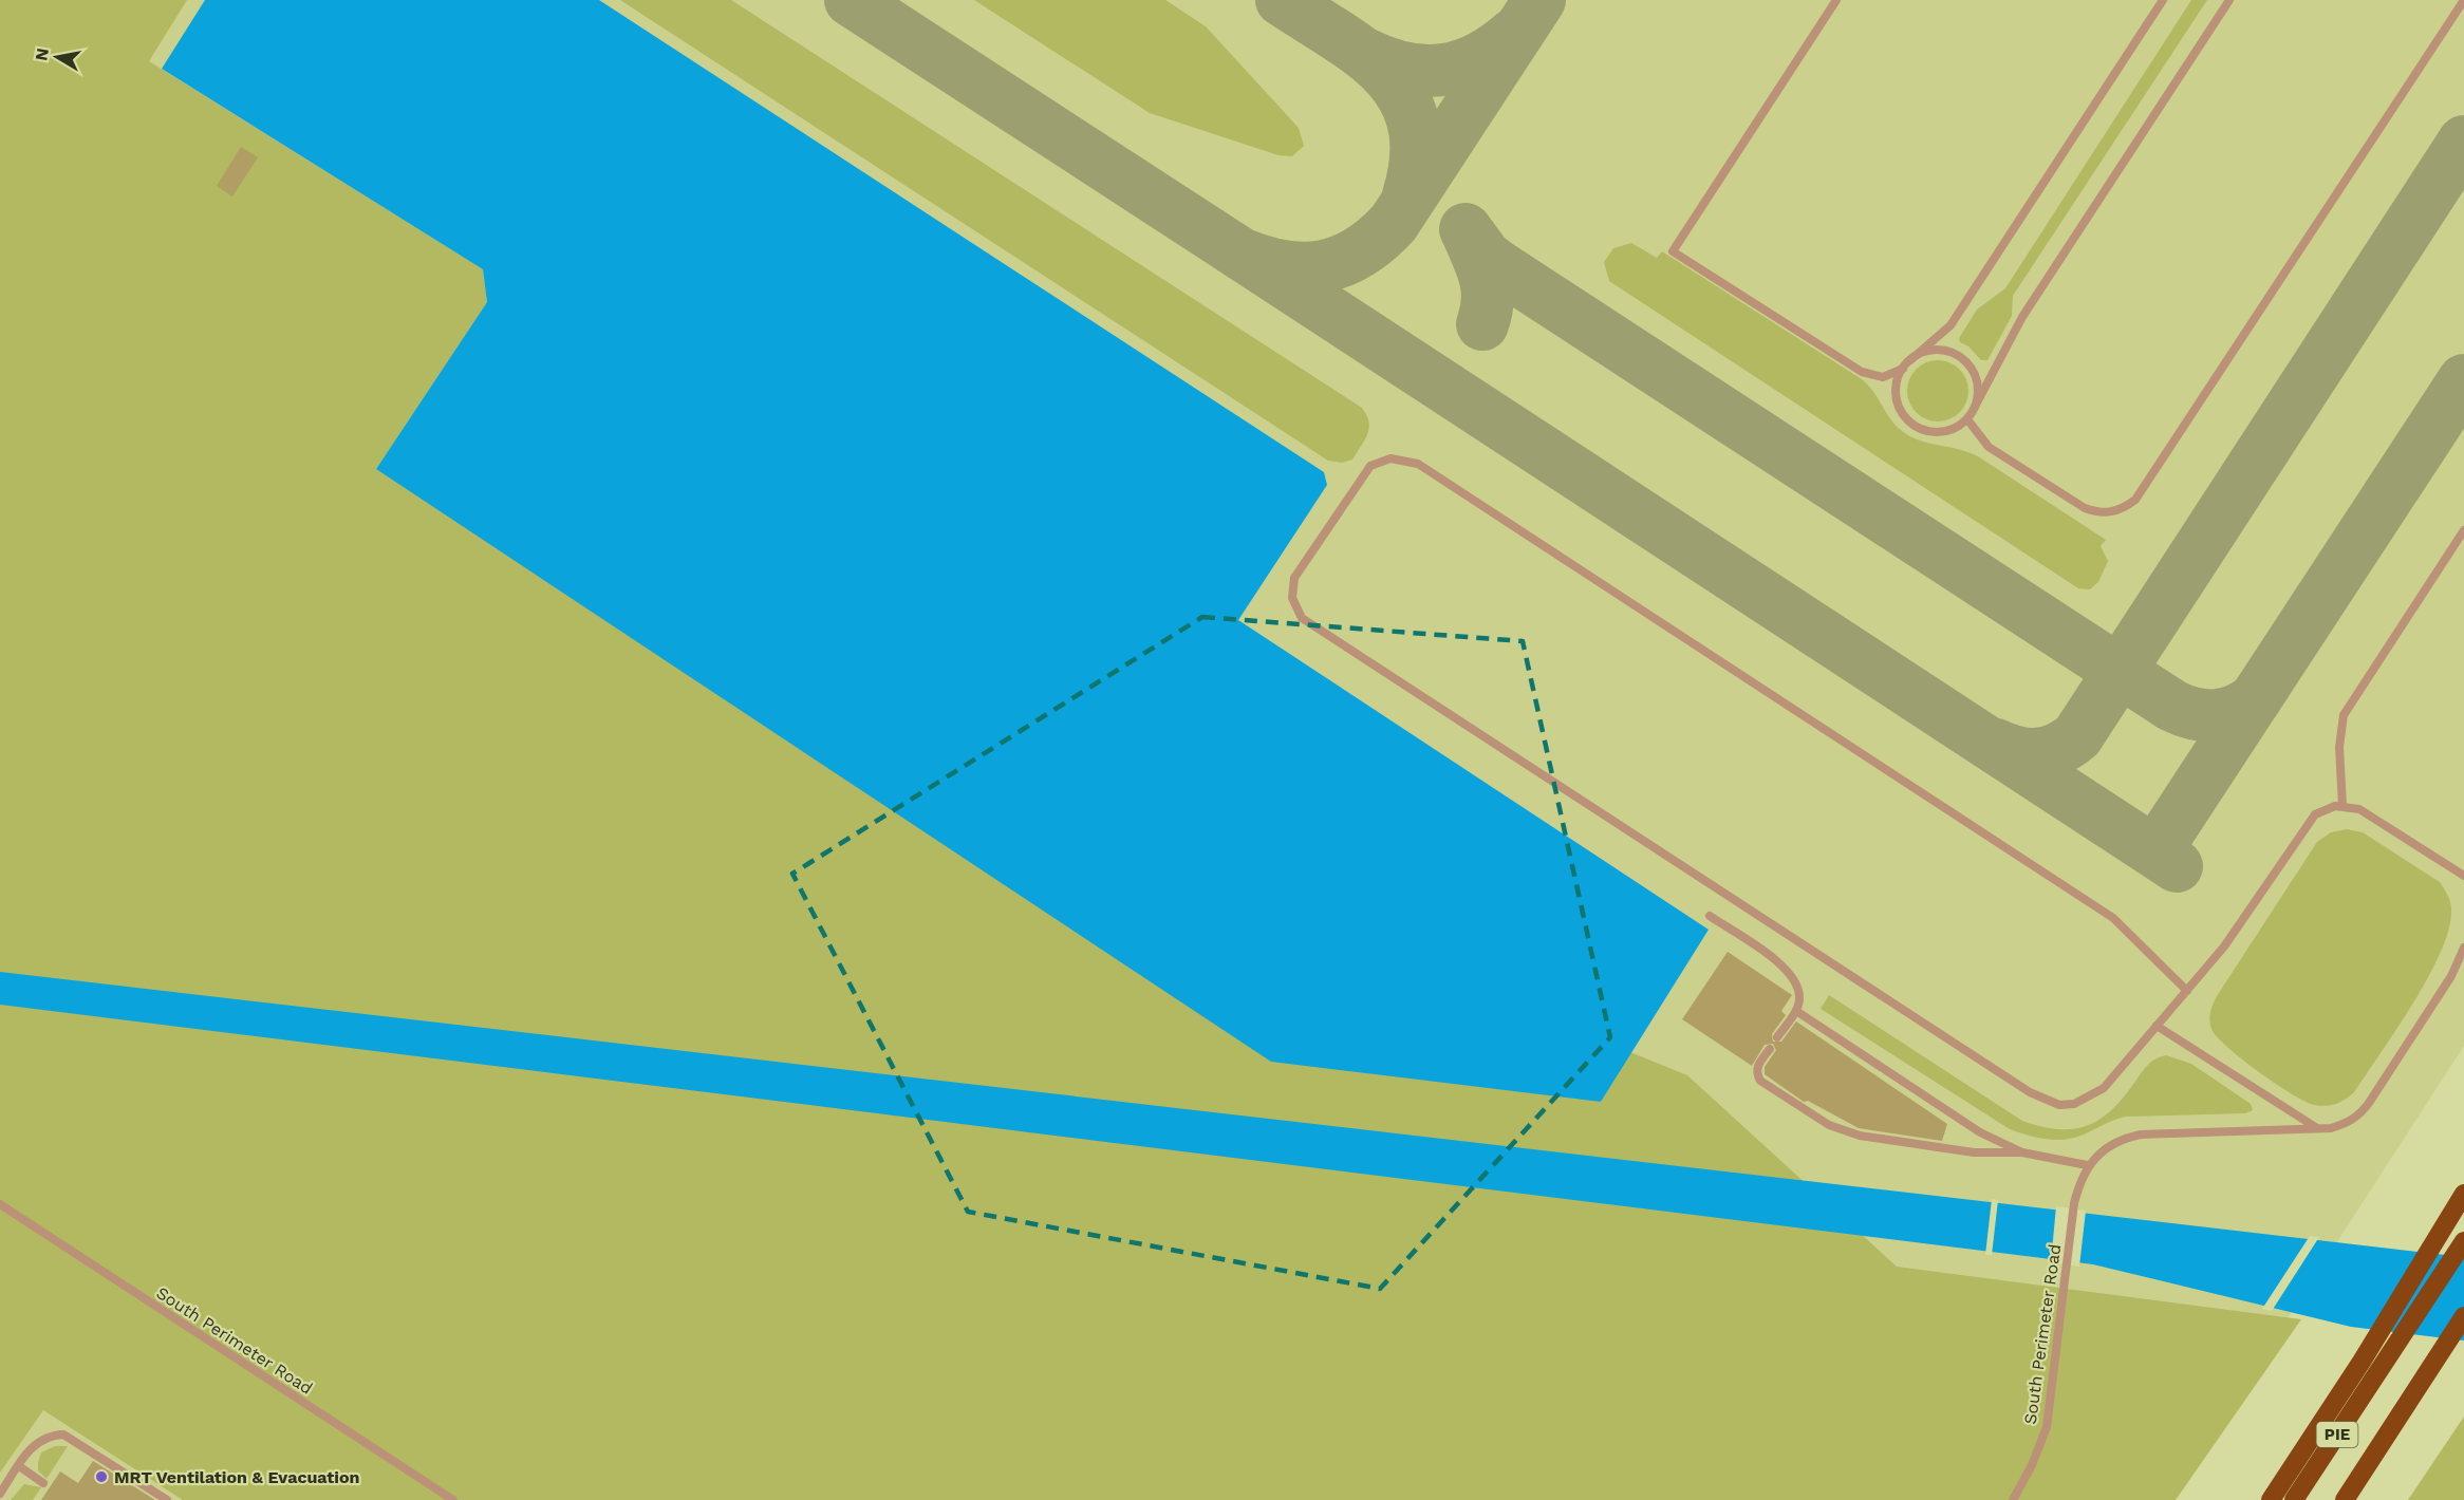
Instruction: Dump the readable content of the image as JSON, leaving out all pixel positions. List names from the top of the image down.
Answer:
{
  "streets": {
    "highway": ["PIE"],
    "lane": ["South Perimeter Road"]
  },
  "places": ["MRT Ventilation & Evacuation"],
  "north": "left"
}
